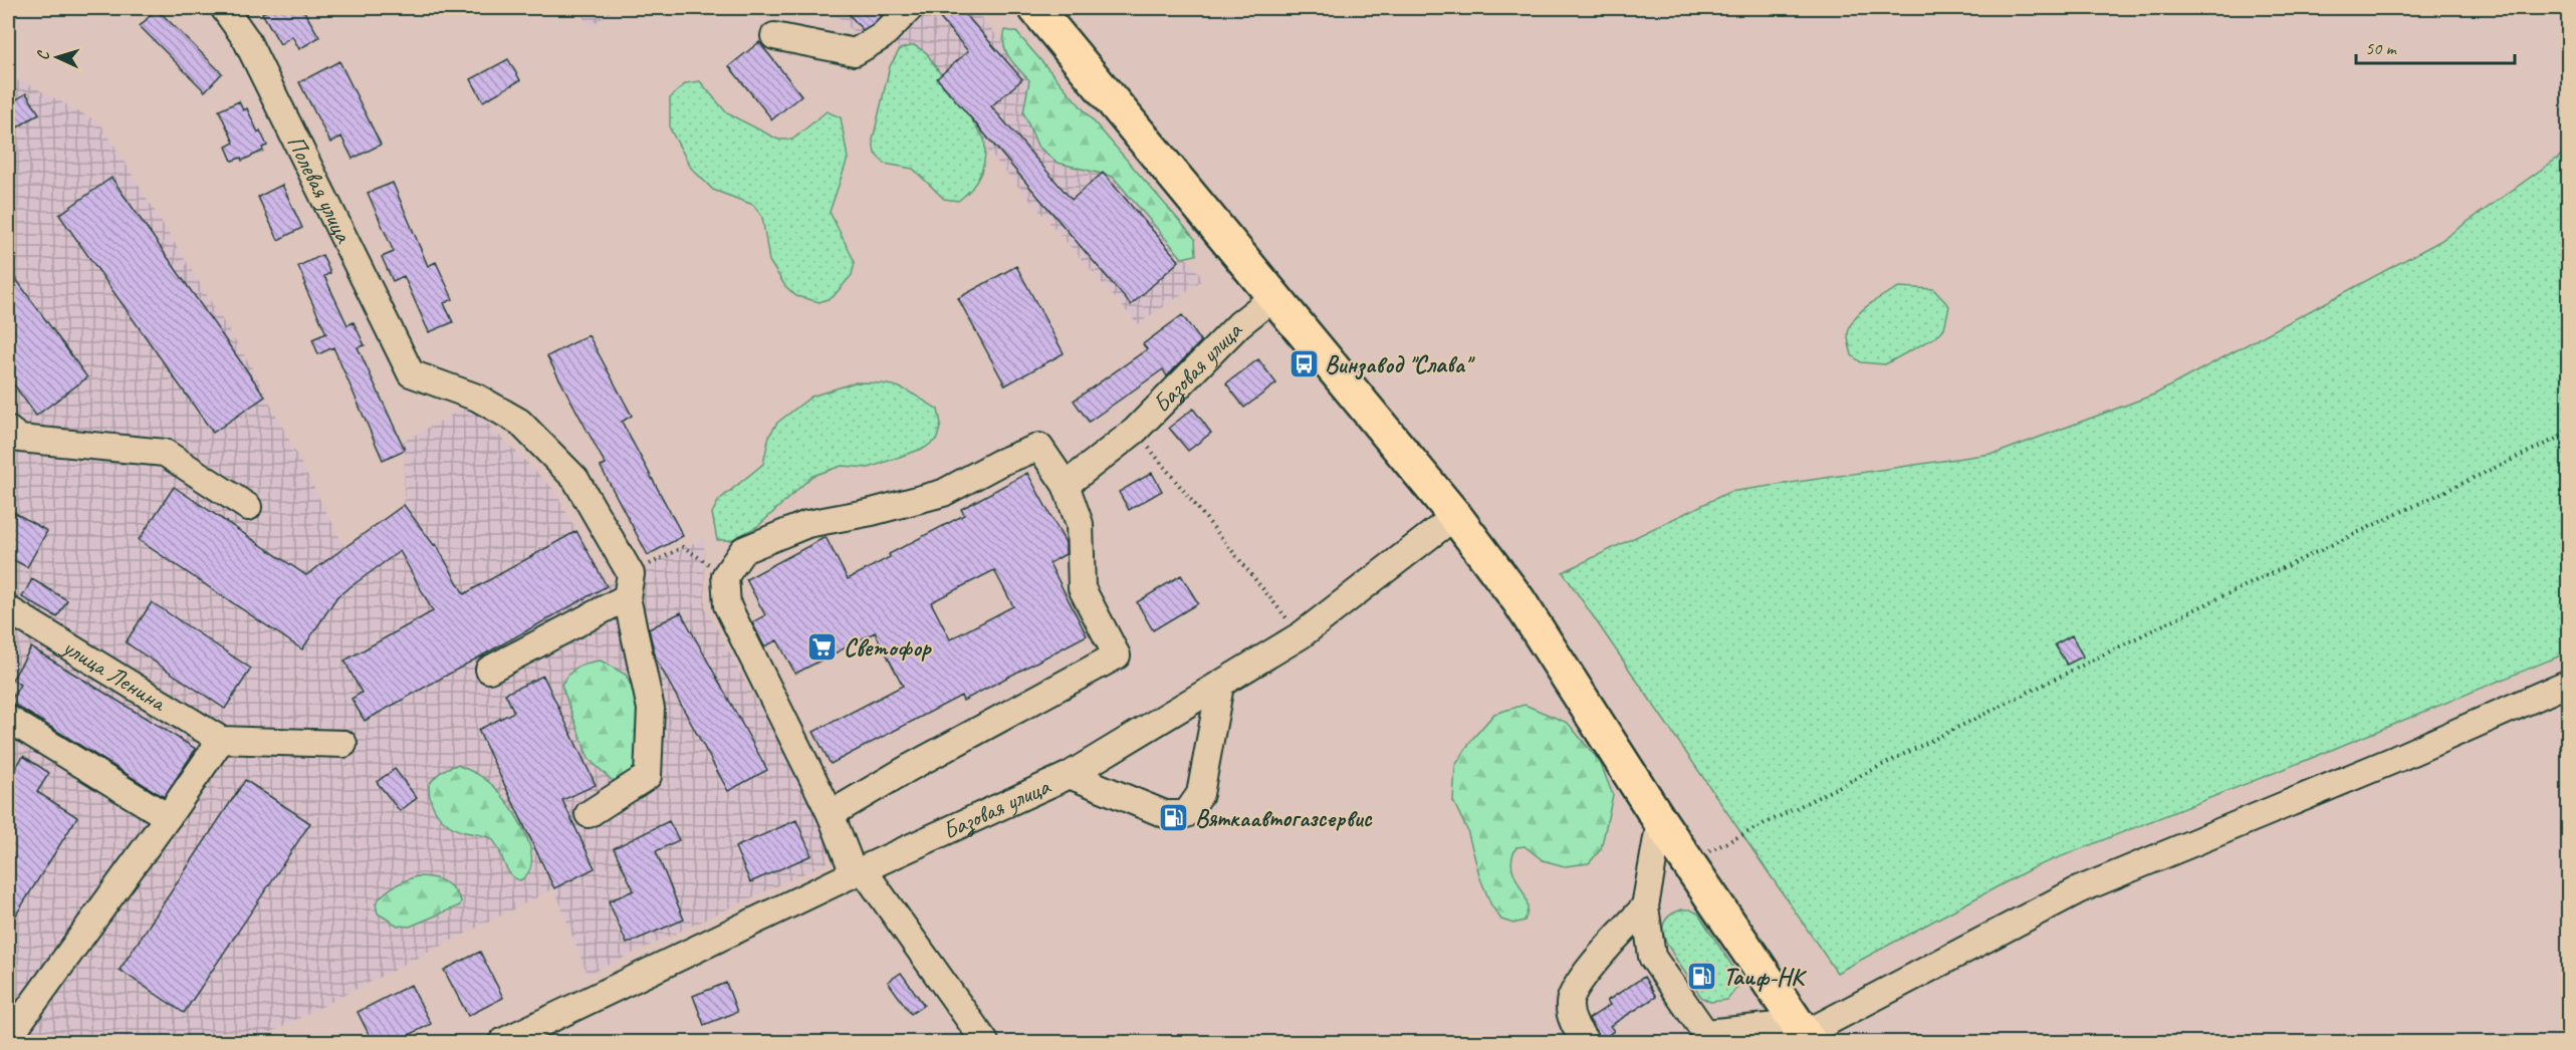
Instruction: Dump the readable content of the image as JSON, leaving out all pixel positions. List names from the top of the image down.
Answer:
{
  "streets": {
    "street": ["Полевая улица", "Базовая улица", "улица Ленина"]
  },
  "places": {
    "bus stop": ["Винзавод \"Слава\""],
    "supermarket": ["Светофор"],
    "fuel station": ["Вяткаавтогазсервис", "Таиф-НК"]
  },
  "scale_bar": "50 m",
  "north": "left"
}
